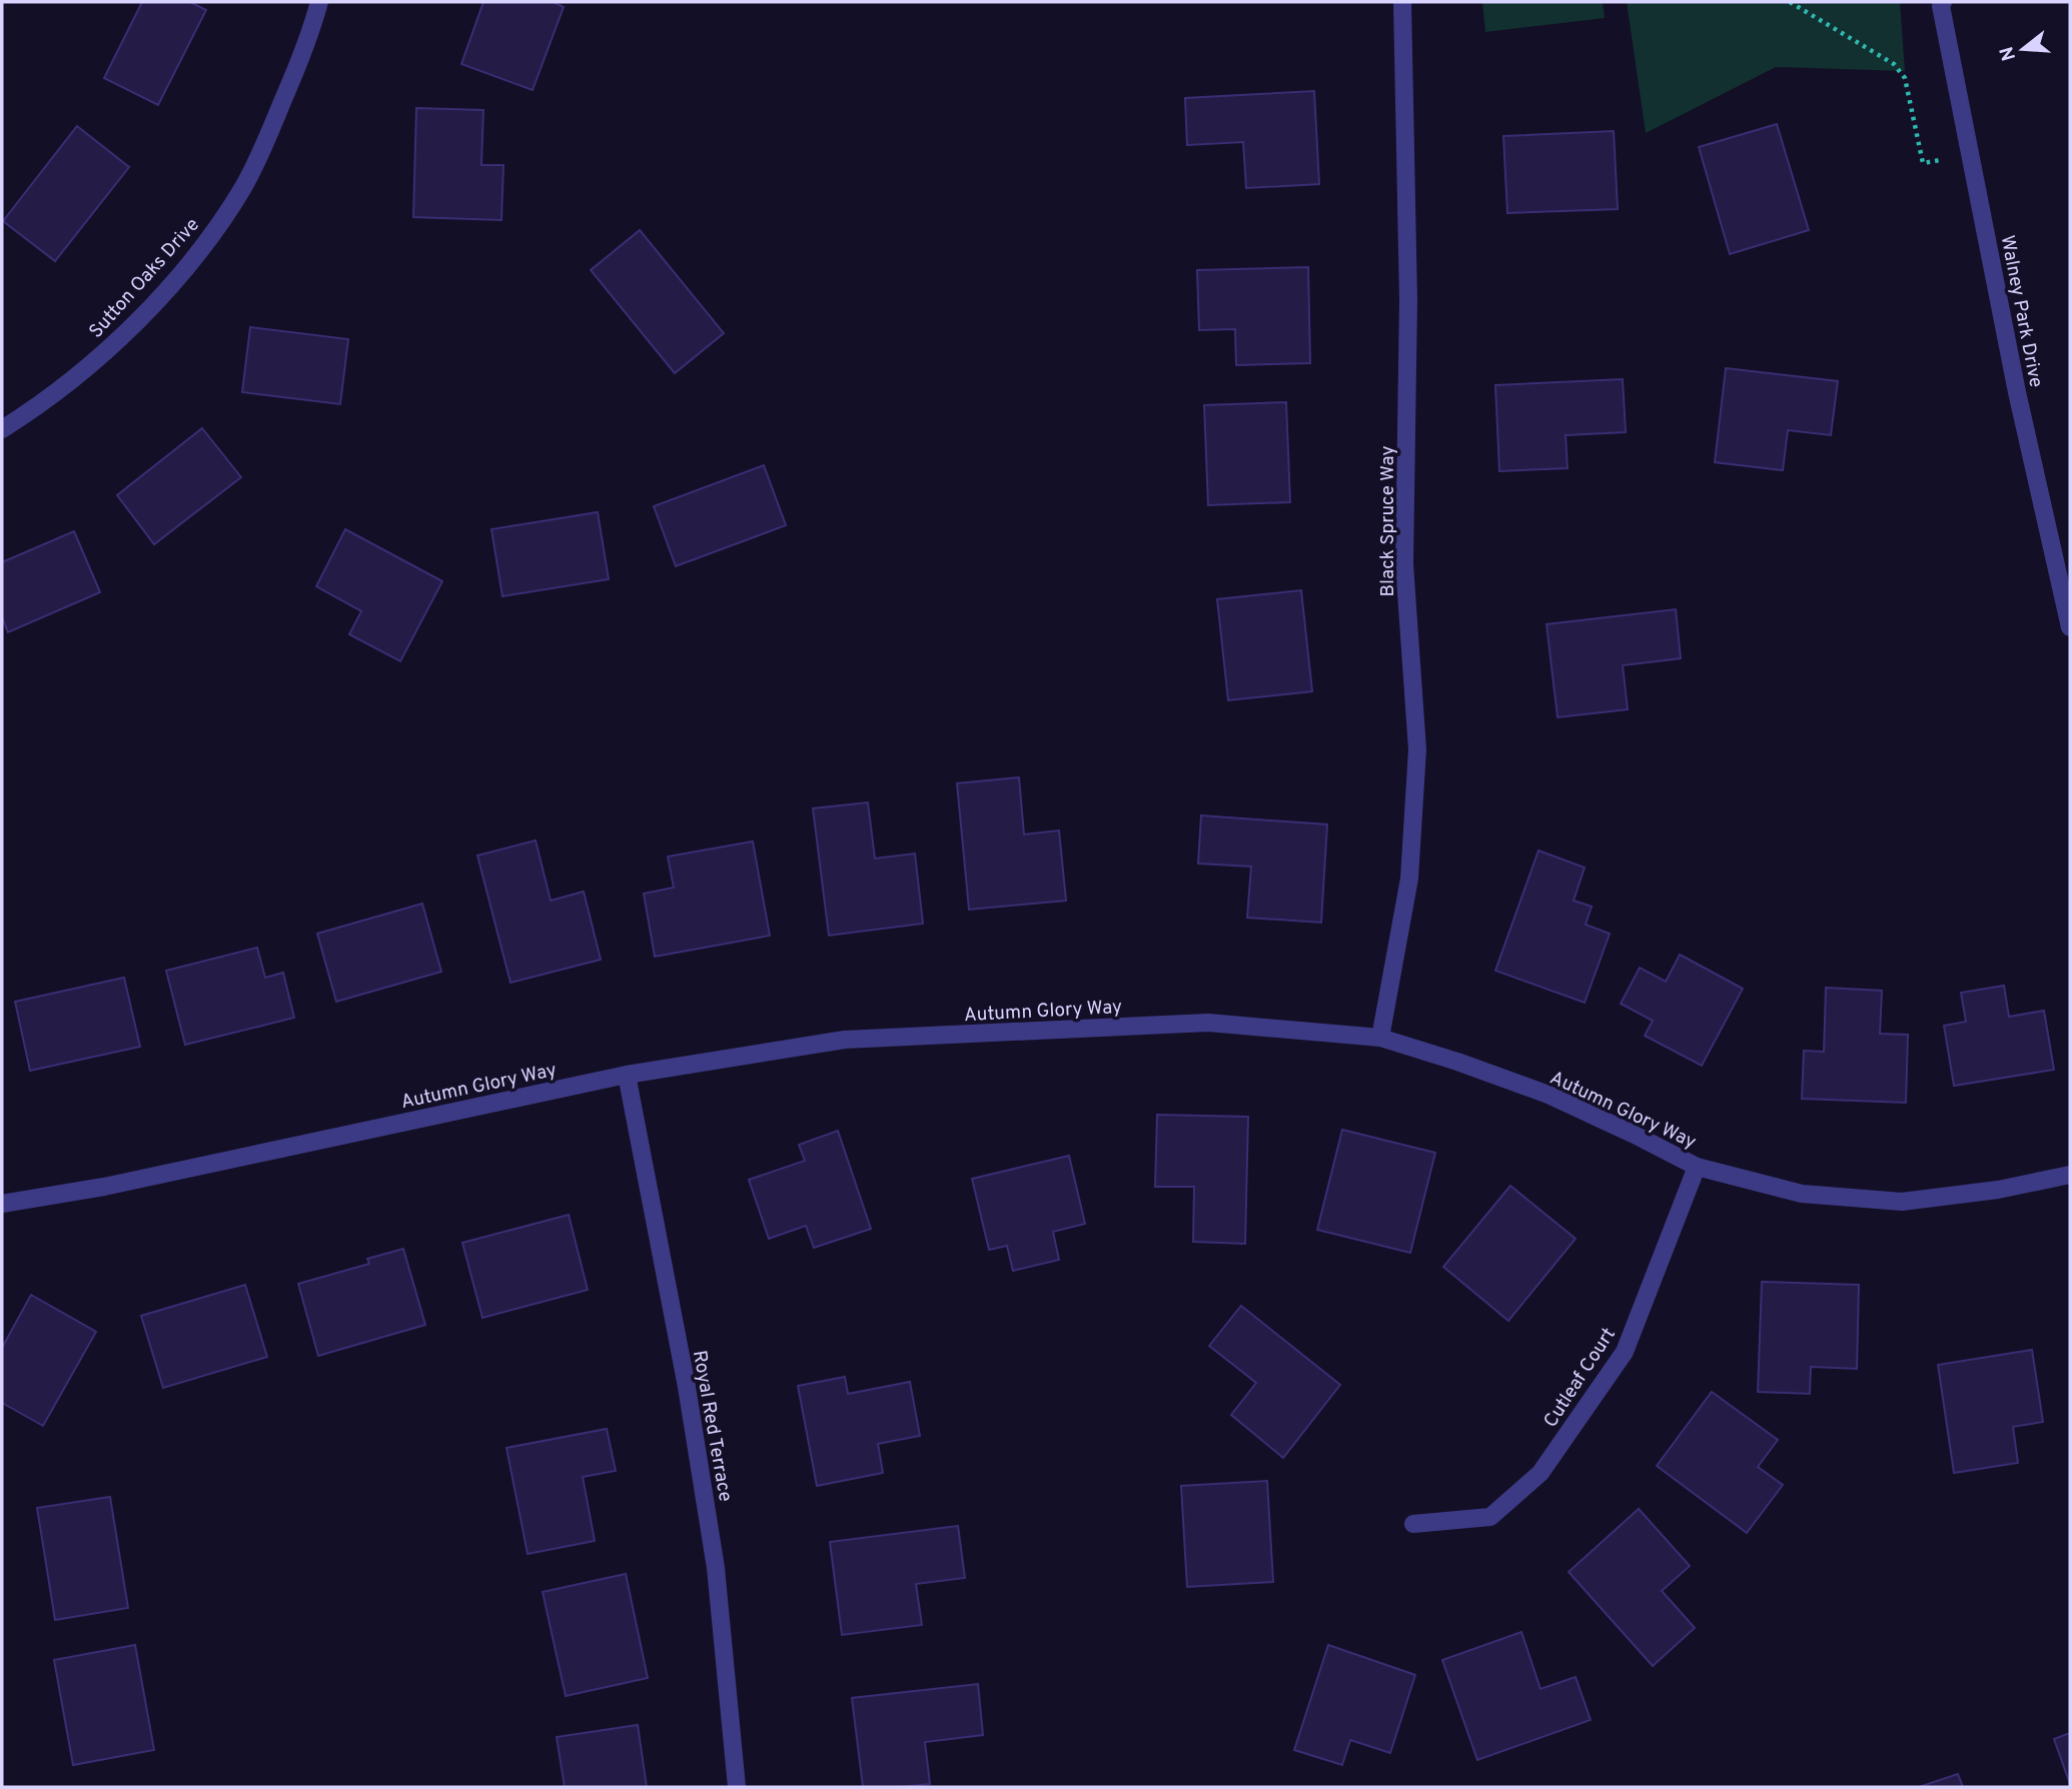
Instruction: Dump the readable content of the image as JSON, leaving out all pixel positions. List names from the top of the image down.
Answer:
{
  "streets": {
    "street": [
      "Sutton Oaks Drive",
      "Walney Park Drive",
      "Black Spruce Way",
      "Autumn Glory Way",
      "Cutleaf Court",
      "Royal Red Terrace"
    ]
  },
  "crossings": [
    ["Black Spruce Way", "Autumn Glory Way"],
    ["Autumn Glory Way", "Cutleaf Court"],
    ["Autumn Glory Way", "Royal Red Terrace"]
  ],
  "north": "left"
}
